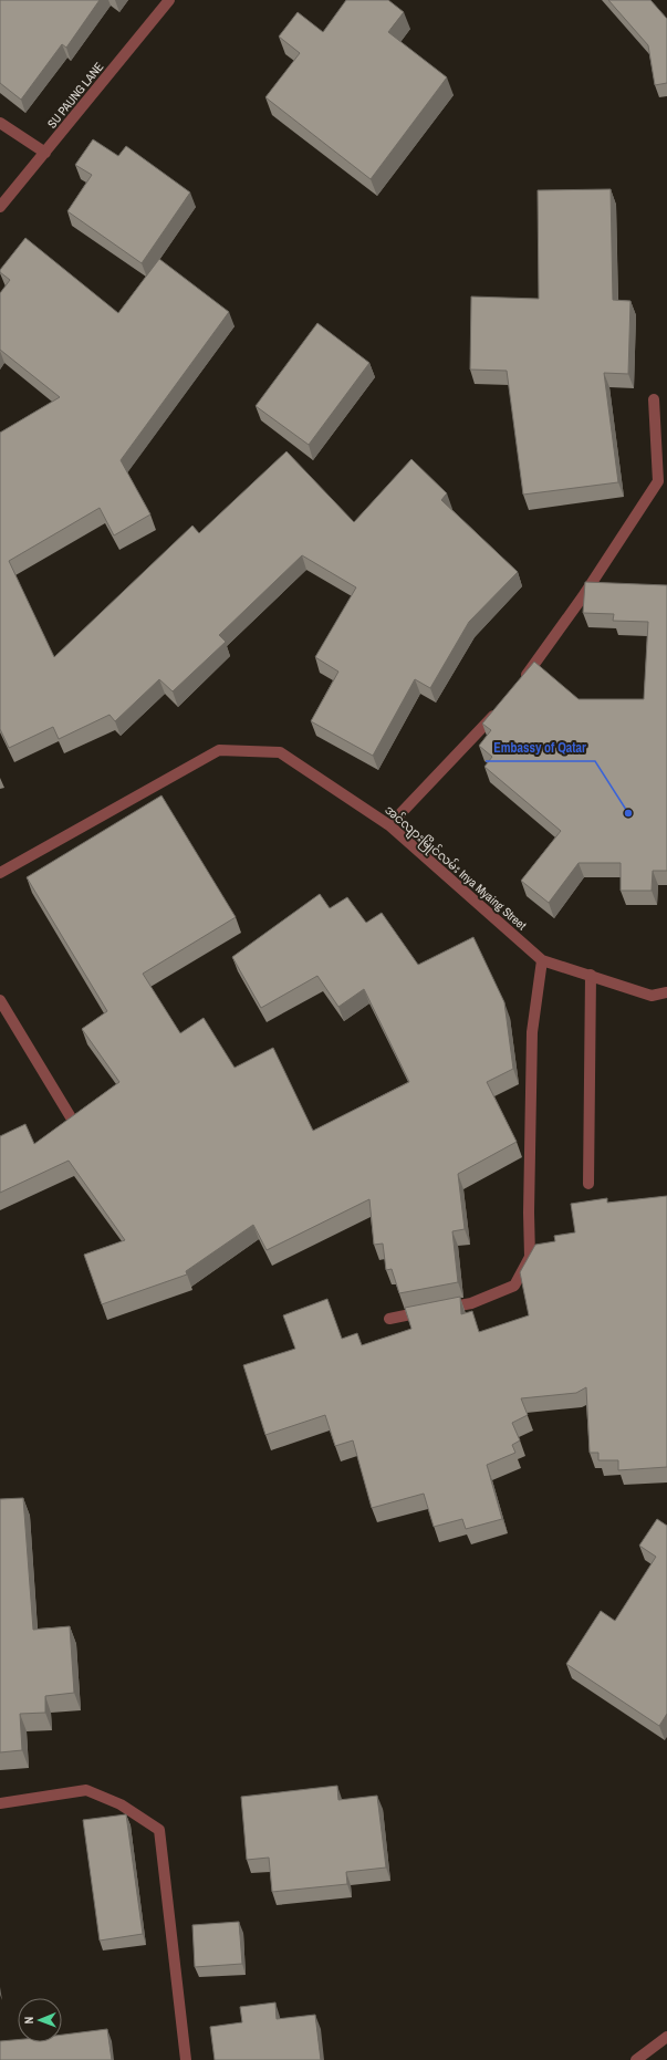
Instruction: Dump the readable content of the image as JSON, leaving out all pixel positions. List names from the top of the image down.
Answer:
{
  "streets": {
    "street": ["SU PAUNG LANE", "အင်လျားမြိုင်လမ်း Inya Myaing Street"]
  },
  "places": ["Embassy of Qatar"],
  "north": "left"
}
